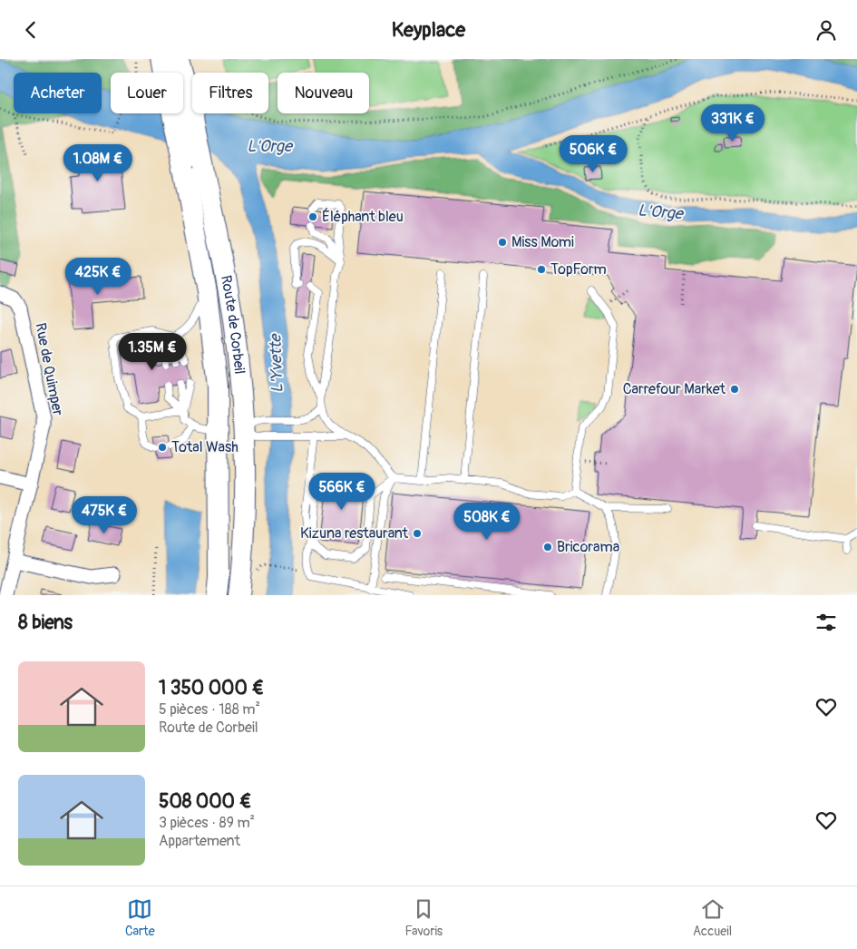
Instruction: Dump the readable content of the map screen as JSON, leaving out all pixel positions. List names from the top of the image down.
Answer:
{
  "streets": {
    "main road": ["Route de Corbeil"],
    "street": ["Rue de Quimper"]
  },
  "water": ["L'Orge", "L'Yvette"],
  "places": [
    "Éléphant bleu",
    "Miss Momi",
    "TopForm",
    "Carrefour Market",
    "Total Wash",
    "Kizuna restaurant",
    "Bricorama"
  ],
  "page": {
    "header": "Keyplace",
    "chip": [
      "Acheter",
      "Louer",
      "Filtres",
      "Nouveau"
    ],
    "price": [
      "331K €",
      "506K €",
      "1.08M €",
      "425K €",
      "1.35M €",
      "566K €",
      "475K €",
      "508K €"
    ],
    "heading": "8 biens",
    "list": [
      {
        "name": "1 350 000 €",
        "note": "5 pièces · 188 m² · Route de Corbeil"
      },
      {
        "name": "508 000 €",
        "note": "3 pièces · 89 m² · Appartement"
      }
    ],
    "tabs": ["Carte", "Favoris", "Accueil"]
  }
}
